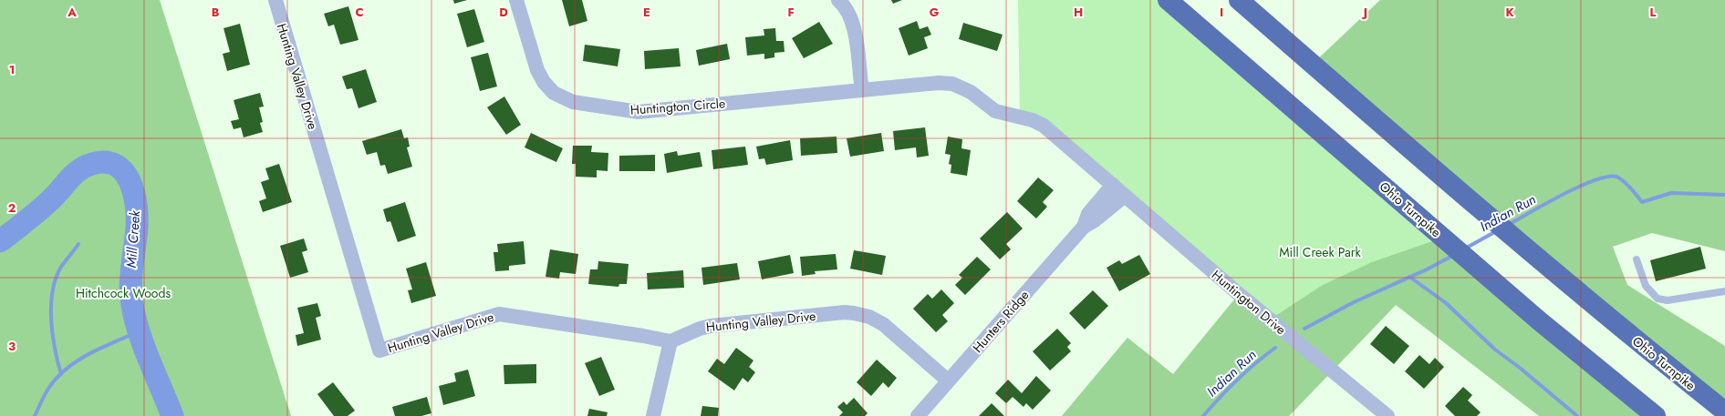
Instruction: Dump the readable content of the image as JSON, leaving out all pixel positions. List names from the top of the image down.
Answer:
{
  "streets": {
    "highway": ["Ohio Turnpike"],
    "street": [
      "Hunting Valley Drive",
      "Huntington Circle",
      "Huntington Drive",
      "Hunters Ridge"
    ]
  },
  "crossings": [
    ["Hunting Valley Drive", "Hunters Ridge"],
    ["Huntington Circle", "Huntington Drive"],
    ["Huntington Circle", "Hunters Ridge"],
    ["Huntington Drive", "Hunters Ridge"]
  ],
  "water": ["Indian Run", "Mill Creek"],
  "parks": ["Mill Creek Park", "Hitchcock Woods"],
  "grid": {
    "columns": [
      "A",
      "B",
      "C",
      "D",
      "E",
      "F",
      "G",
      "H",
      "I",
      "J",
      "K",
      "L"
    ],
    "rows": ["1", "2", "3"]
  }
}
